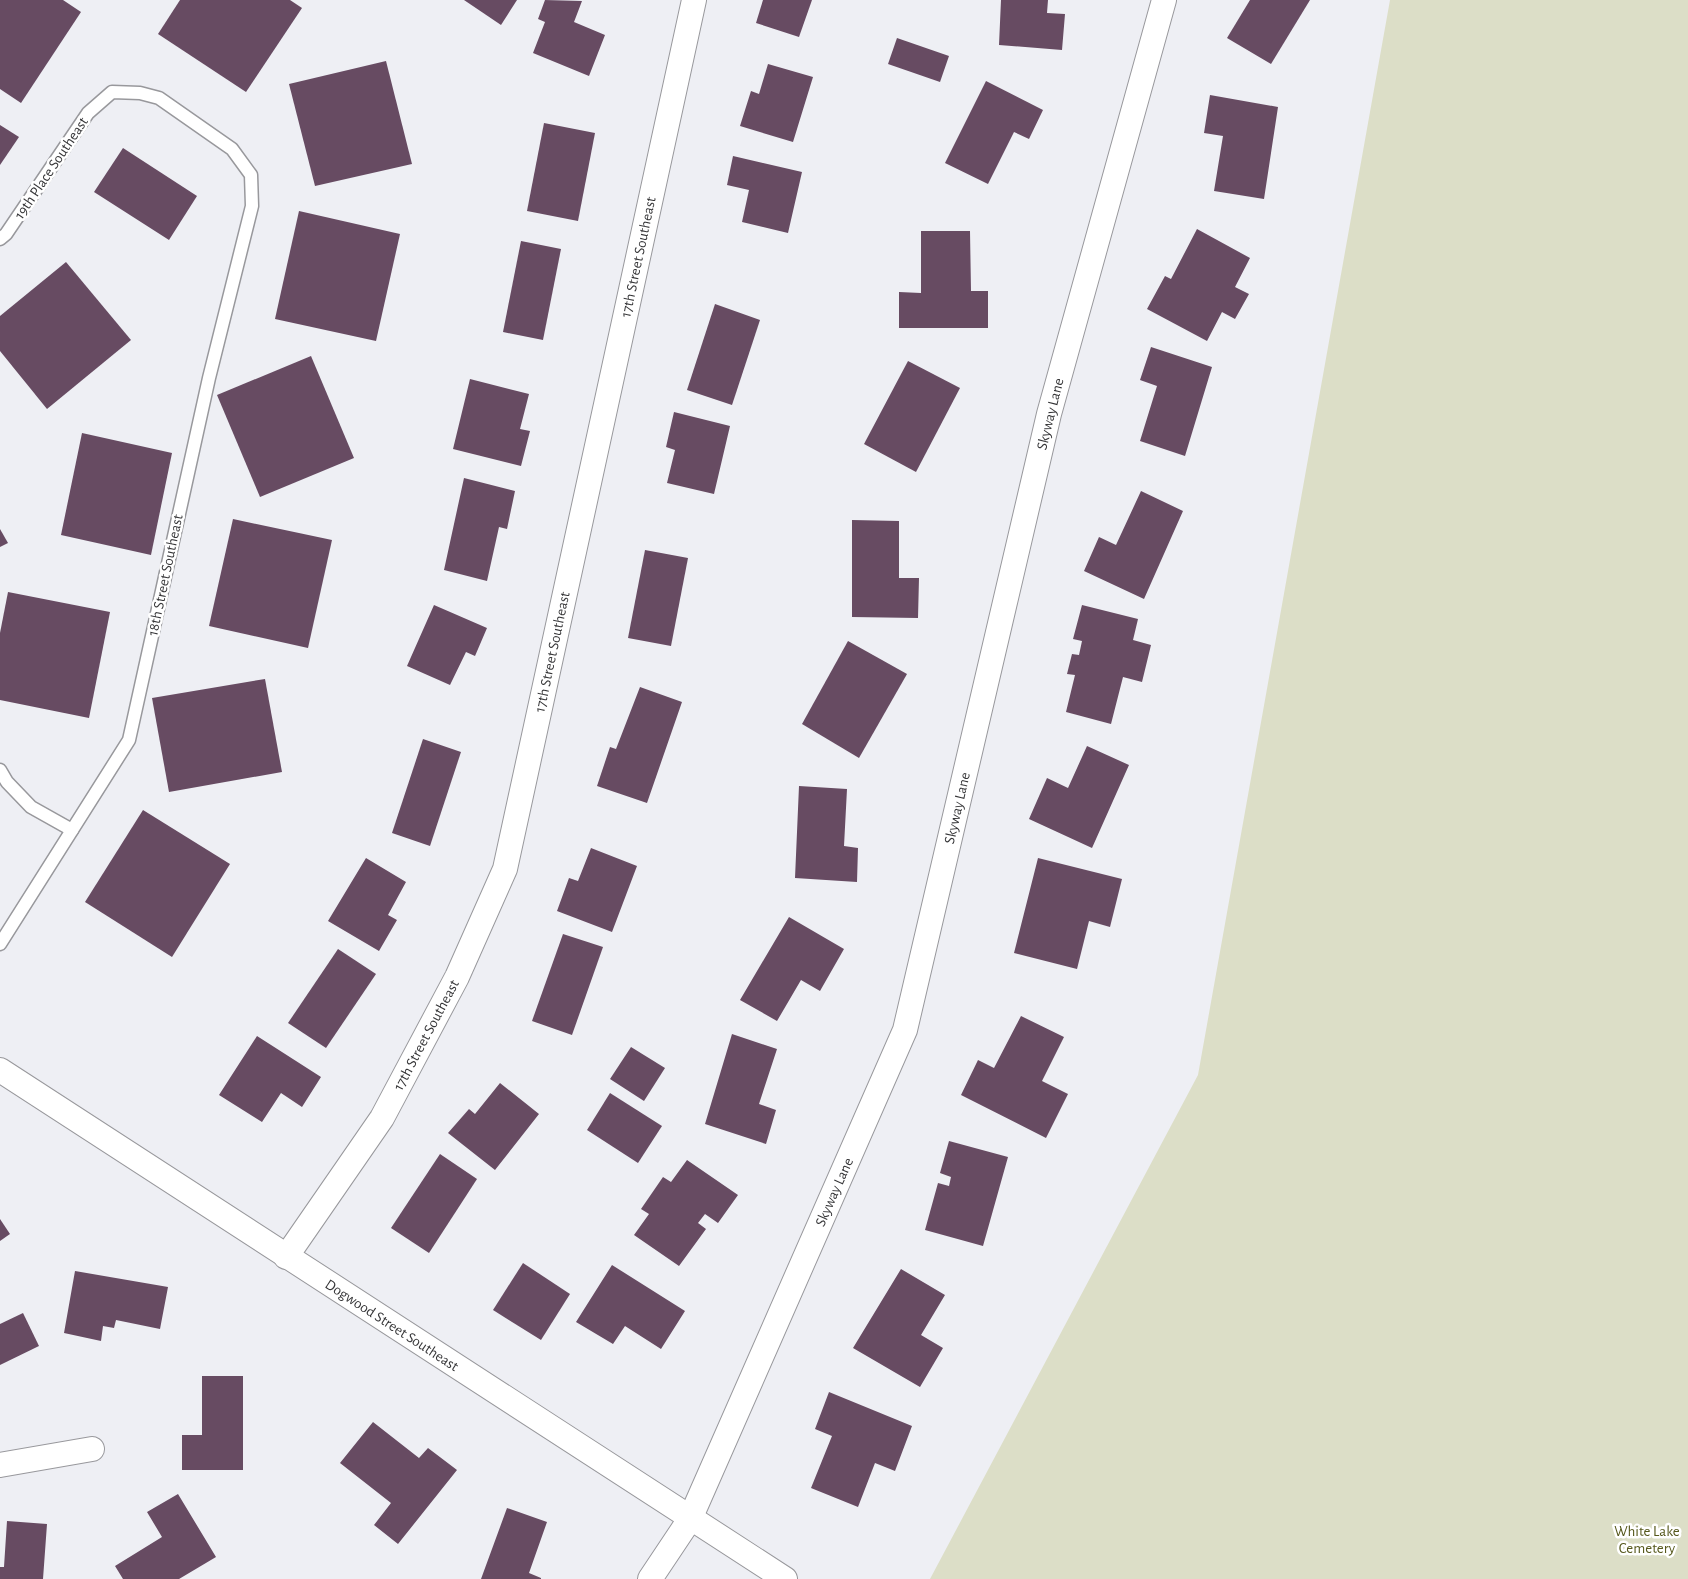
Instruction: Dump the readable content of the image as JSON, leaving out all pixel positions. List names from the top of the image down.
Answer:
{
  "streets": {
    "street": ["17th Street Southeast", "Skyway Lane", "Dogwood Street Southeast"],
    "lane": ["19th Place Southeast", "18th Street Southeast"]
  },
  "crossings": [
    ["19th Place Southeast", "18th Street Southeast"],
    ["17th Street Southeast", "Dogwood Street Southeast"],
    ["Skyway Lane", "Dogwood Street Southeast"]
  ],
  "parks": ["White Lake Cemetery"]
}
